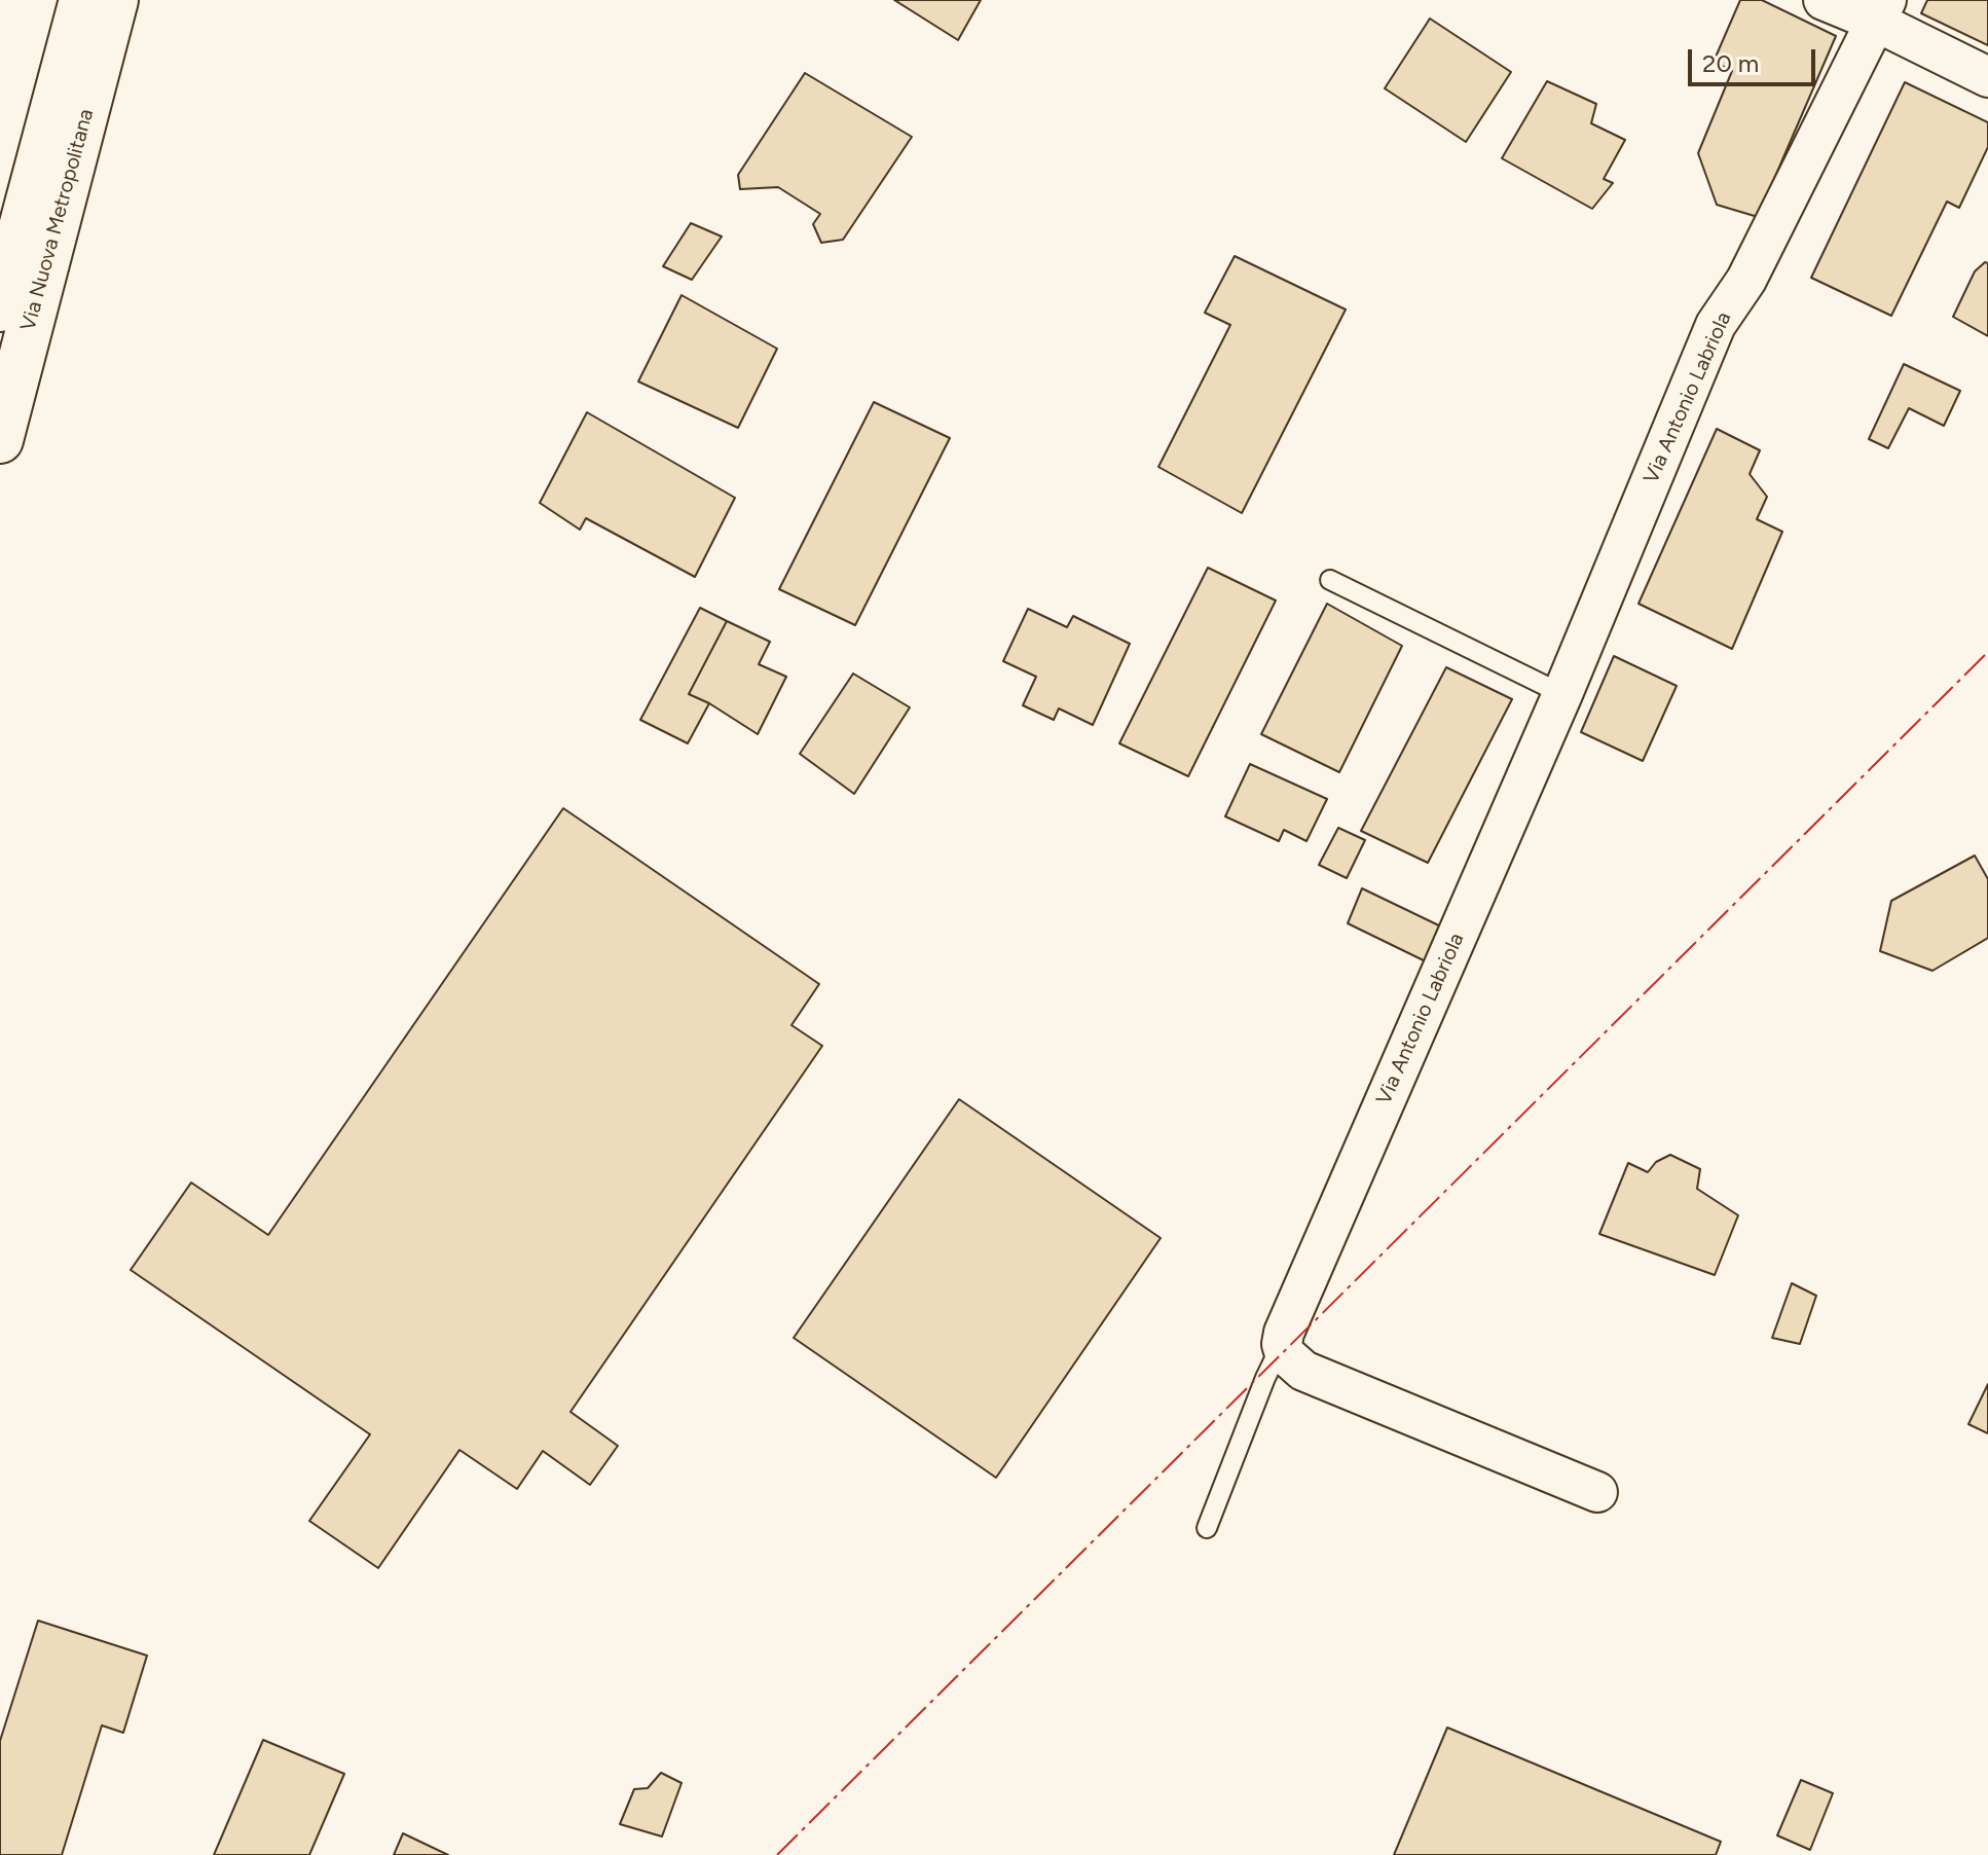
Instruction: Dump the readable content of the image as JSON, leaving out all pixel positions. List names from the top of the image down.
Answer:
{
  "streets": {
    "street": ["Via Nuova Metropolitana", "Via Antonio Labriola"]
  },
  "scale_bar": "20 m"
}
